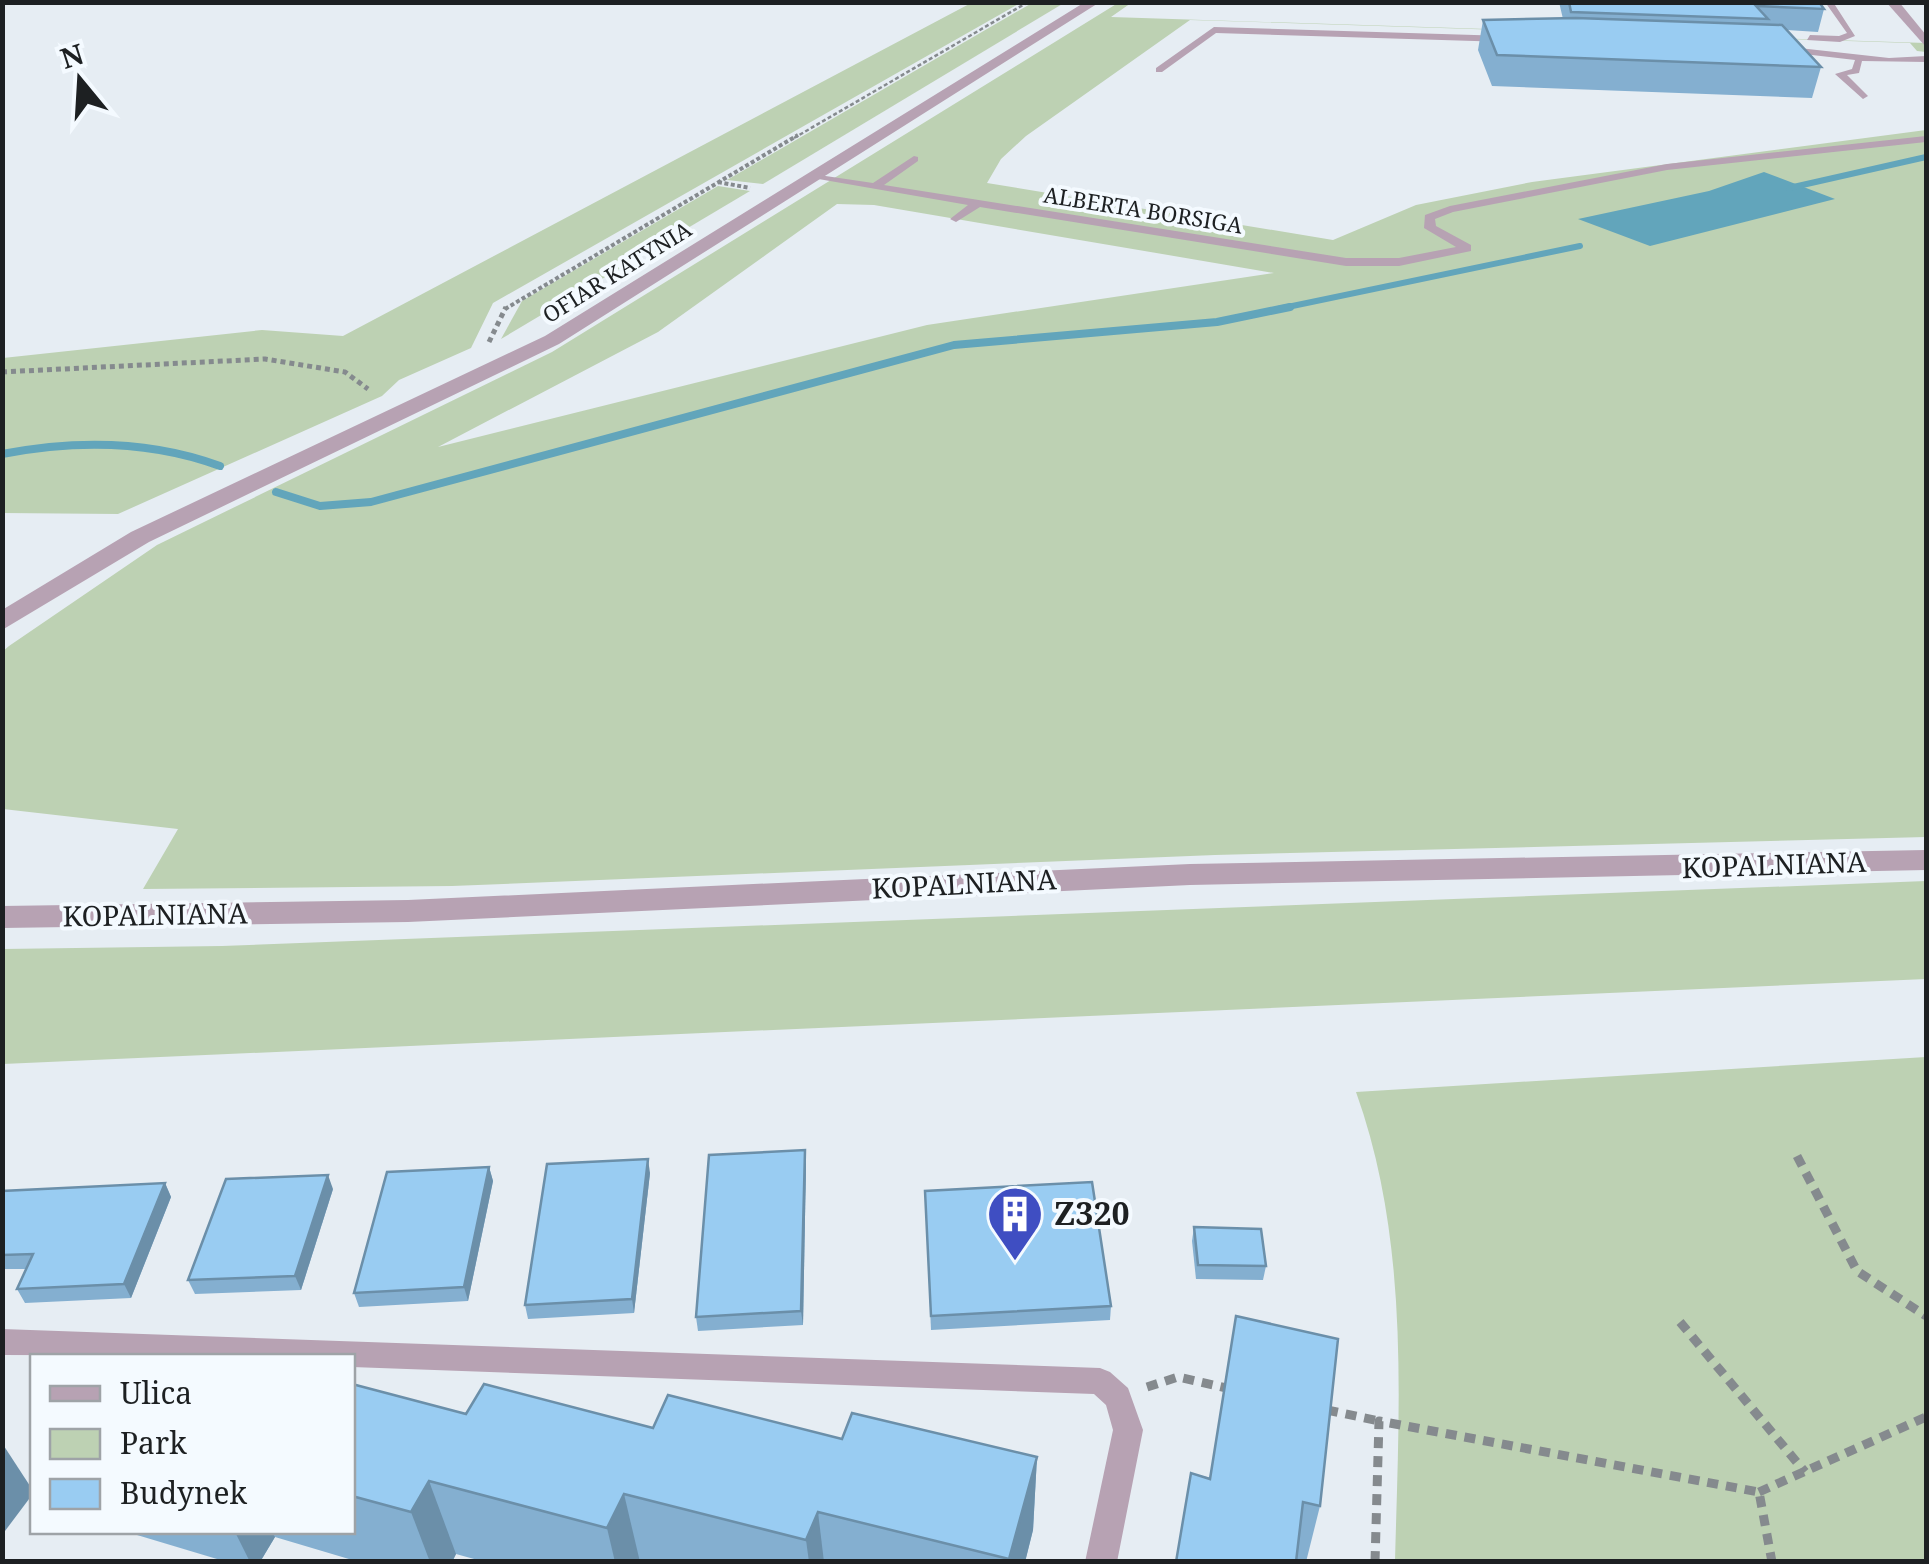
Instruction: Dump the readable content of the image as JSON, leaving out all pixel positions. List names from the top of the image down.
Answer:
{
  "streets": {
    "street": ["OFIAR KATYNIA", "KOPALNIANA"],
    "lane": ["ALBERTA BORSIGA"]
  },
  "crossings": [
    ["ALBERTA BORSIGA", "OFIAR KATYNIA"]
  ],
  "places": {
    "building": ["Z320"]
  },
  "legend": ["Ulica", "Park", "Budynek"],
  "north": "top"
}
